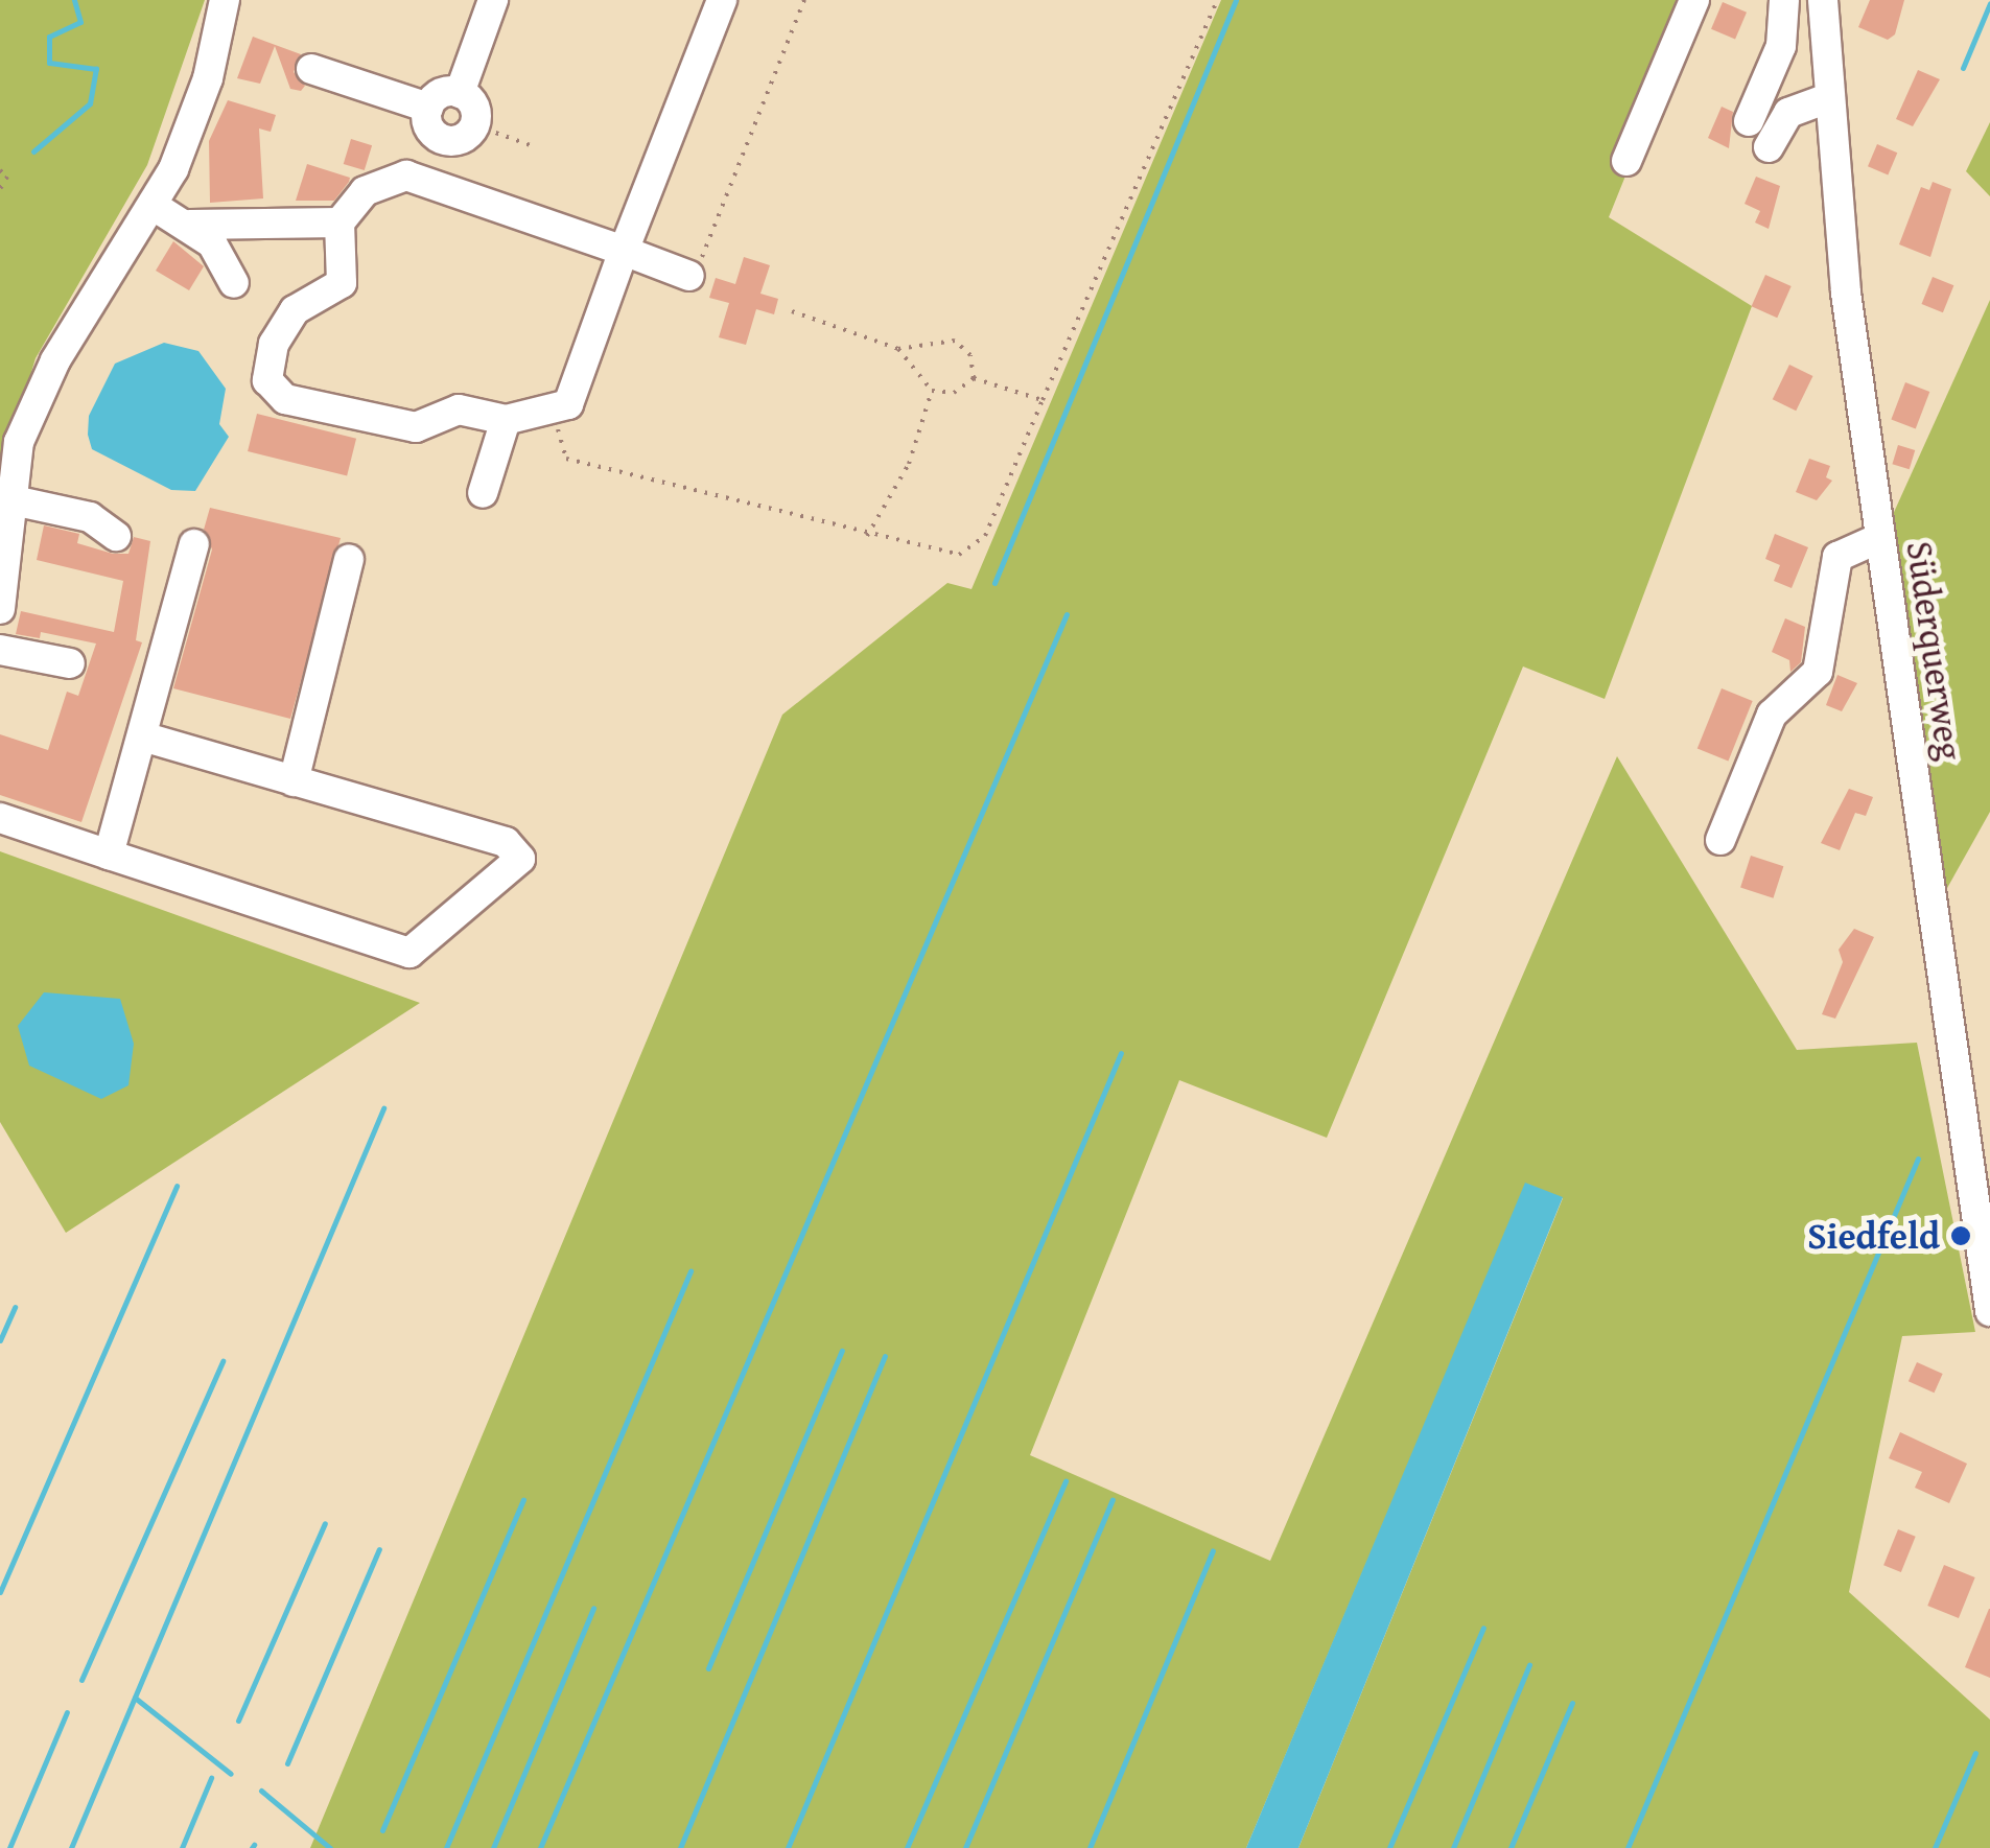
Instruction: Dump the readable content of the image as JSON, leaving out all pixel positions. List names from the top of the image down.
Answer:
{
  "streets": {
    "street": ["Süderquerweg"]
  },
  "places": ["Siedfeld"]
}
